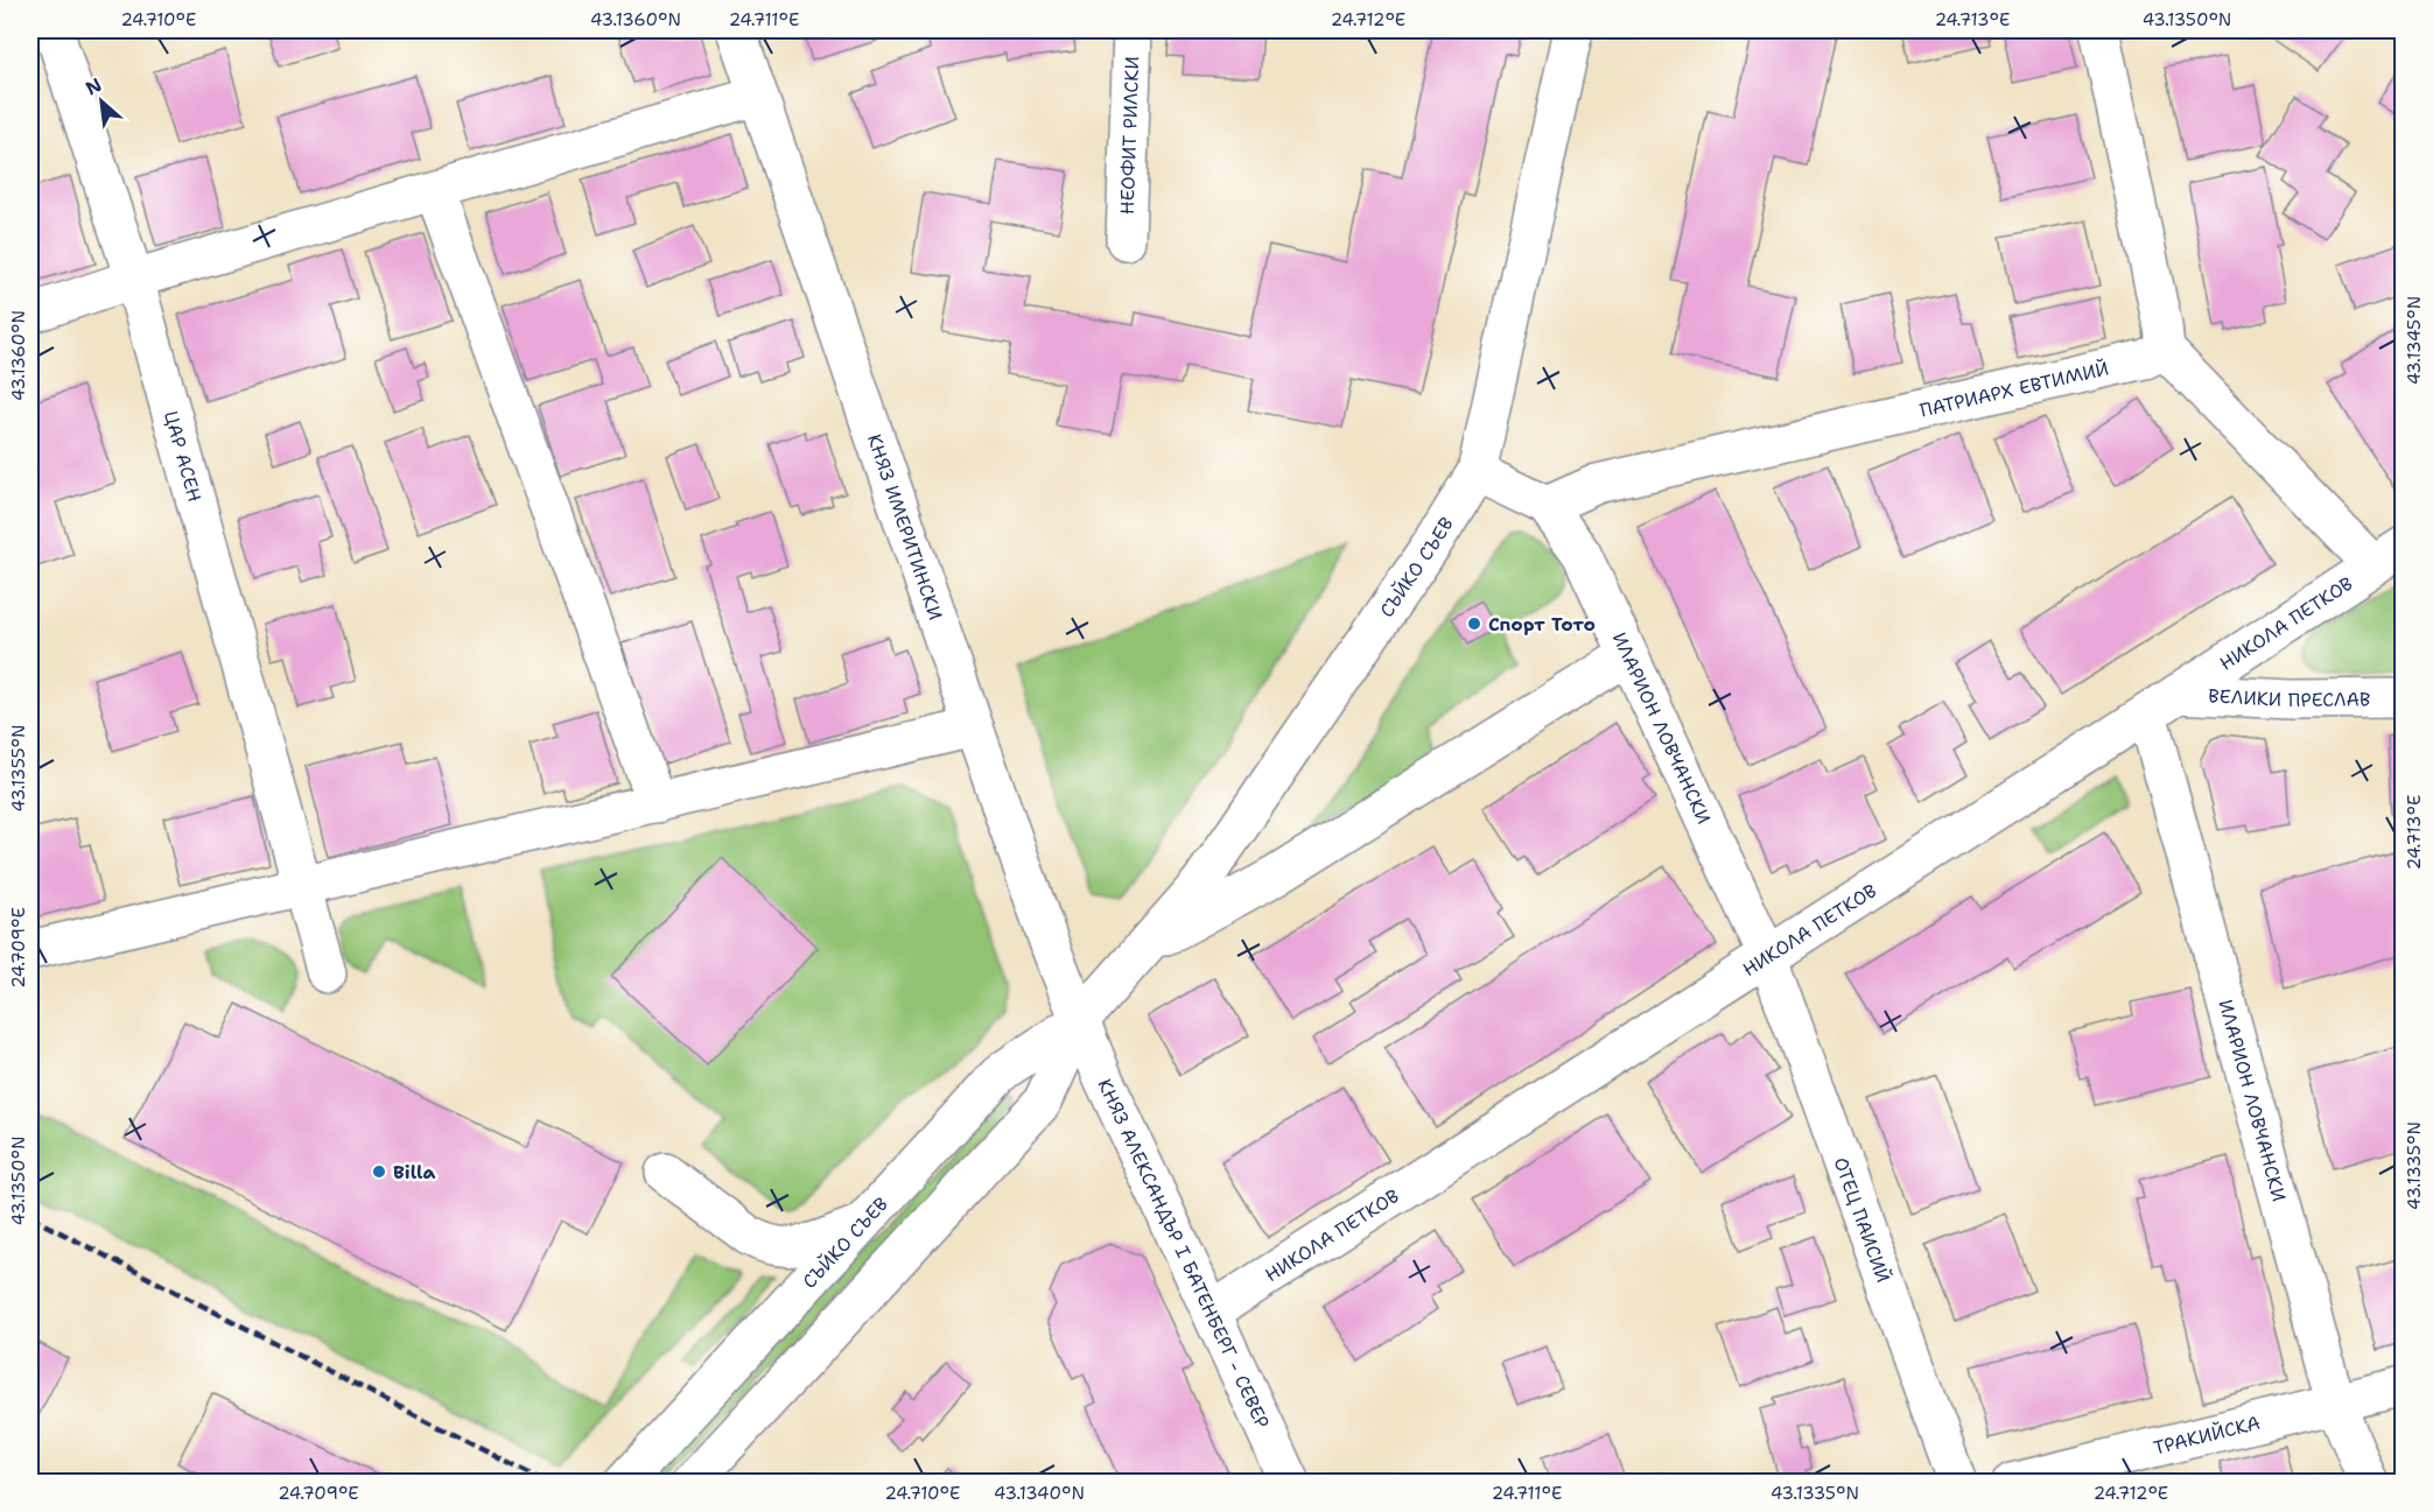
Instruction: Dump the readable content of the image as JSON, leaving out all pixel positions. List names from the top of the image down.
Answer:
{
  "streets": {
    "street": [
      "НЕОФИТ РИЛСКИ",
      "ПАТРИАРХ ЕВТИМИЙ",
      "ЦАР АСЕН",
      "КНЯЗ ИМЕРИТИНСКИ",
      "СЪЙКО СЪЕВ",
      "НИКОЛА ПЕТКОВ",
      "ВЕЛИКИ ПРЕСЛАВ",
      "ИЛАРИОН ЛОВЧАНСКИ",
      "ОТЕЦ ПАИСИЙ",
      "КНЯЗ АЛЕКСАНДЪР I БАТЕНБЕРГ - СЕВЕР",
      "ТРАКИЙСКА"
    ]
  },
  "crossings": [
    ["ПАТРИАРХ ЕВТИМИЙ", "ИЛАРИОН ЛОВЧАНСКИ"],
    ["КНЯЗ ИМЕРИТИНСКИ", "СЪЙКО СЪЕВ"],
    ["КНЯЗ ИМЕРИТИНСКИ", "КНЯЗ АЛЕКСАНДЪР I БАТЕНБЕРГ - СЕВЕР"],
    ["СЪЙКО СЪЕВ", "КНЯЗ АЛЕКСАНДЪР I БАТЕНБЕРГ - СЕВЕР"],
    ["НИКОЛА ПЕТКОВ", "ВЕЛИКИ ПРЕСЛАВ"],
    ["НИКОЛА ПЕТКОВ", "ИЛАРИОН ЛОВЧАНСКИ"],
    ["НИКОЛА ПЕТКОВ", "ОТЕЦ ПАИСИЙ"],
    ["НИКОЛА ПЕТКОВ", "КНЯЗ АЛЕКСАНДЪР I БАТЕНБЕРГ - СЕВЕР"],
    ["ВЕЛИКИ ПРЕСЛАВ", "ИЛАРИОН ЛОВЧАНСКИ"],
    ["ИЛАРИОН ЛОВЧАНСКИ", "ОТЕЦ ПАИСИЙ"],
    ["ИЛАРИОН ЛОВЧАНСКИ", "ТРАКИЙСКА"]
  ],
  "places": ["Спорт Тото", "Billa"],
  "north": "top left",
  "coordinates": [
    "24.710°E",
    "43.1360°N",
    "24.711°E",
    "24.712°E",
    "24.713°E",
    "43.1350°N",
    "43.1345°N",
    "43.1355°N",
    "24.709°E",
    "43.1335°N",
    "43.1340°N"
  ]
}
